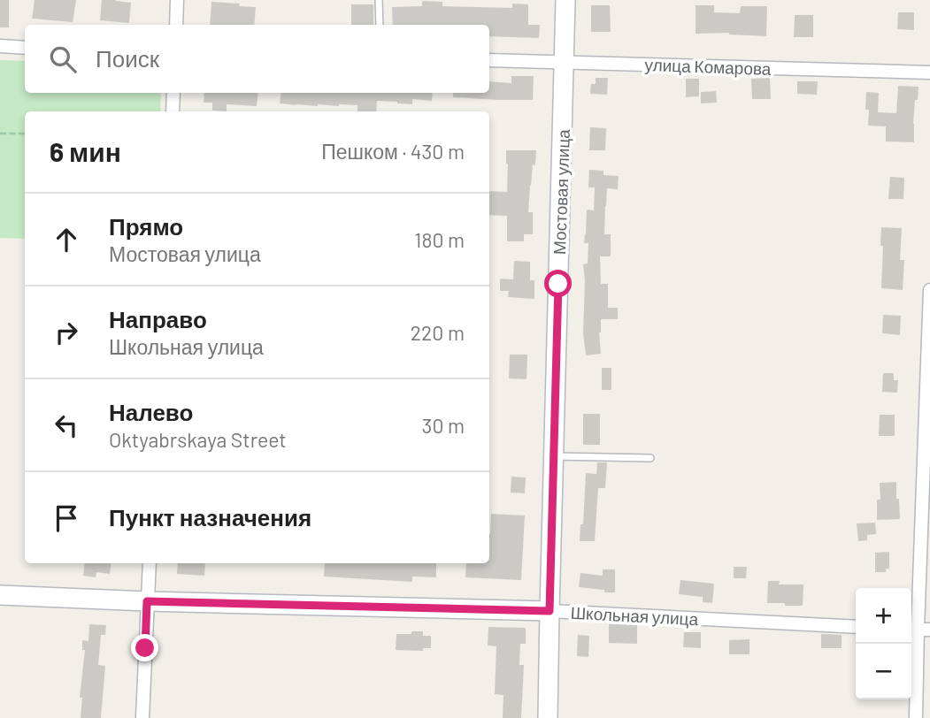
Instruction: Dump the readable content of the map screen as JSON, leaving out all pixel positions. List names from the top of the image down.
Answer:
{
  "streets": {
    "street": ["улица Комарова", "Мостовая улица", "Школьная улица"]
  },
  "crossings": [
    ["улица Комарова", "Мостовая улица"],
    ["Мостовая улица", "Школьная улица"]
  ],
  "page": {
    "search": "Поиск",
    "heading": ["6 мин", "Пешком · 430 m"],
    "list": [
      ["Прямо", "Мостовая улица", "180 m"],
      ["Направо", "Школьная улица", "220 m"],
      ["Налево", "Oktyabrskaya Street", "30 m"],
      "Пункт назначения"
    ],
    "map_buttons": ["+", "−"]
  }
}
